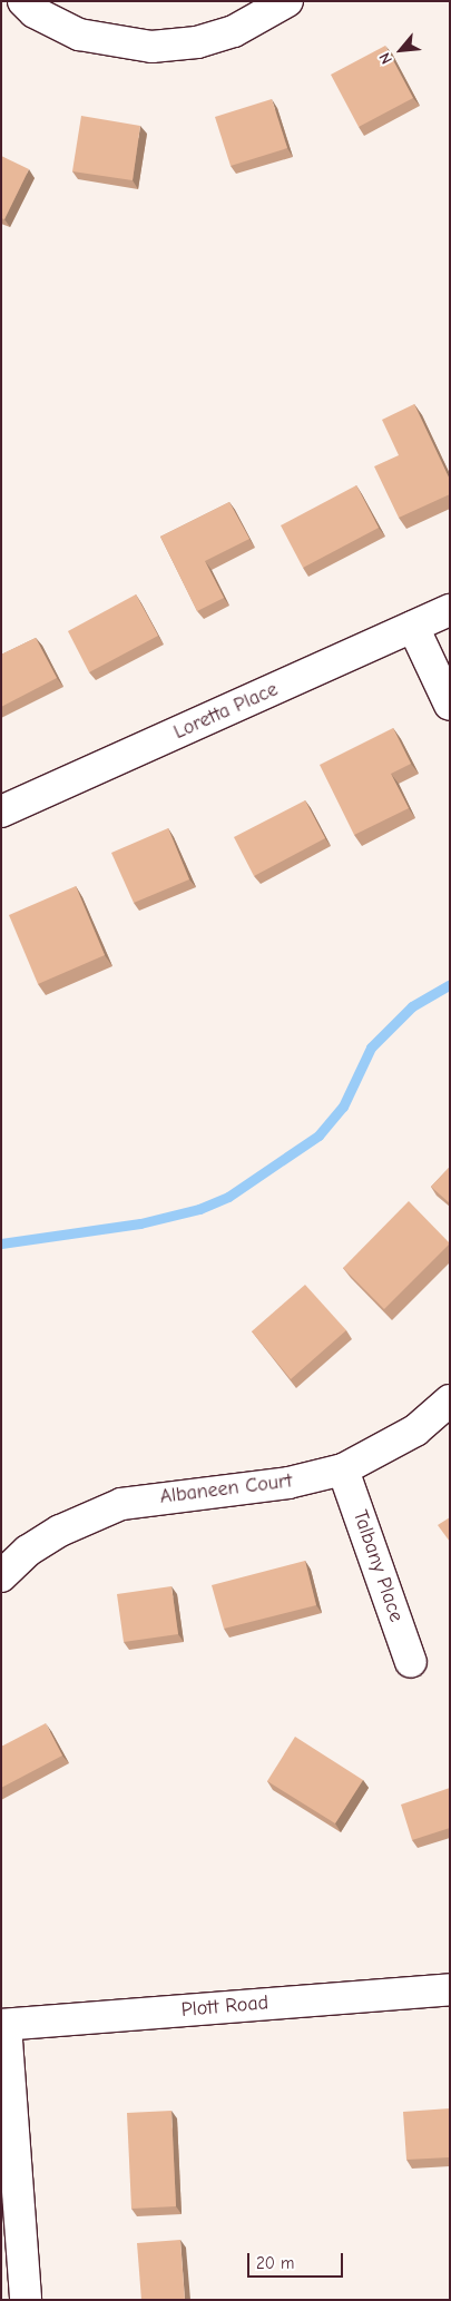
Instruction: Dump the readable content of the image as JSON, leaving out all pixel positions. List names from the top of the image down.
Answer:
{
  "streets": {
    "street": [
      "Loretta Place",
      "Albaneen Court",
      "Talbany Place",
      "Plott Road"
    ]
  },
  "crossings": [
    ["Albaneen Court", "Talbany Place"]
  ],
  "scale_bar": "20 m",
  "north": "bottom left"
}
